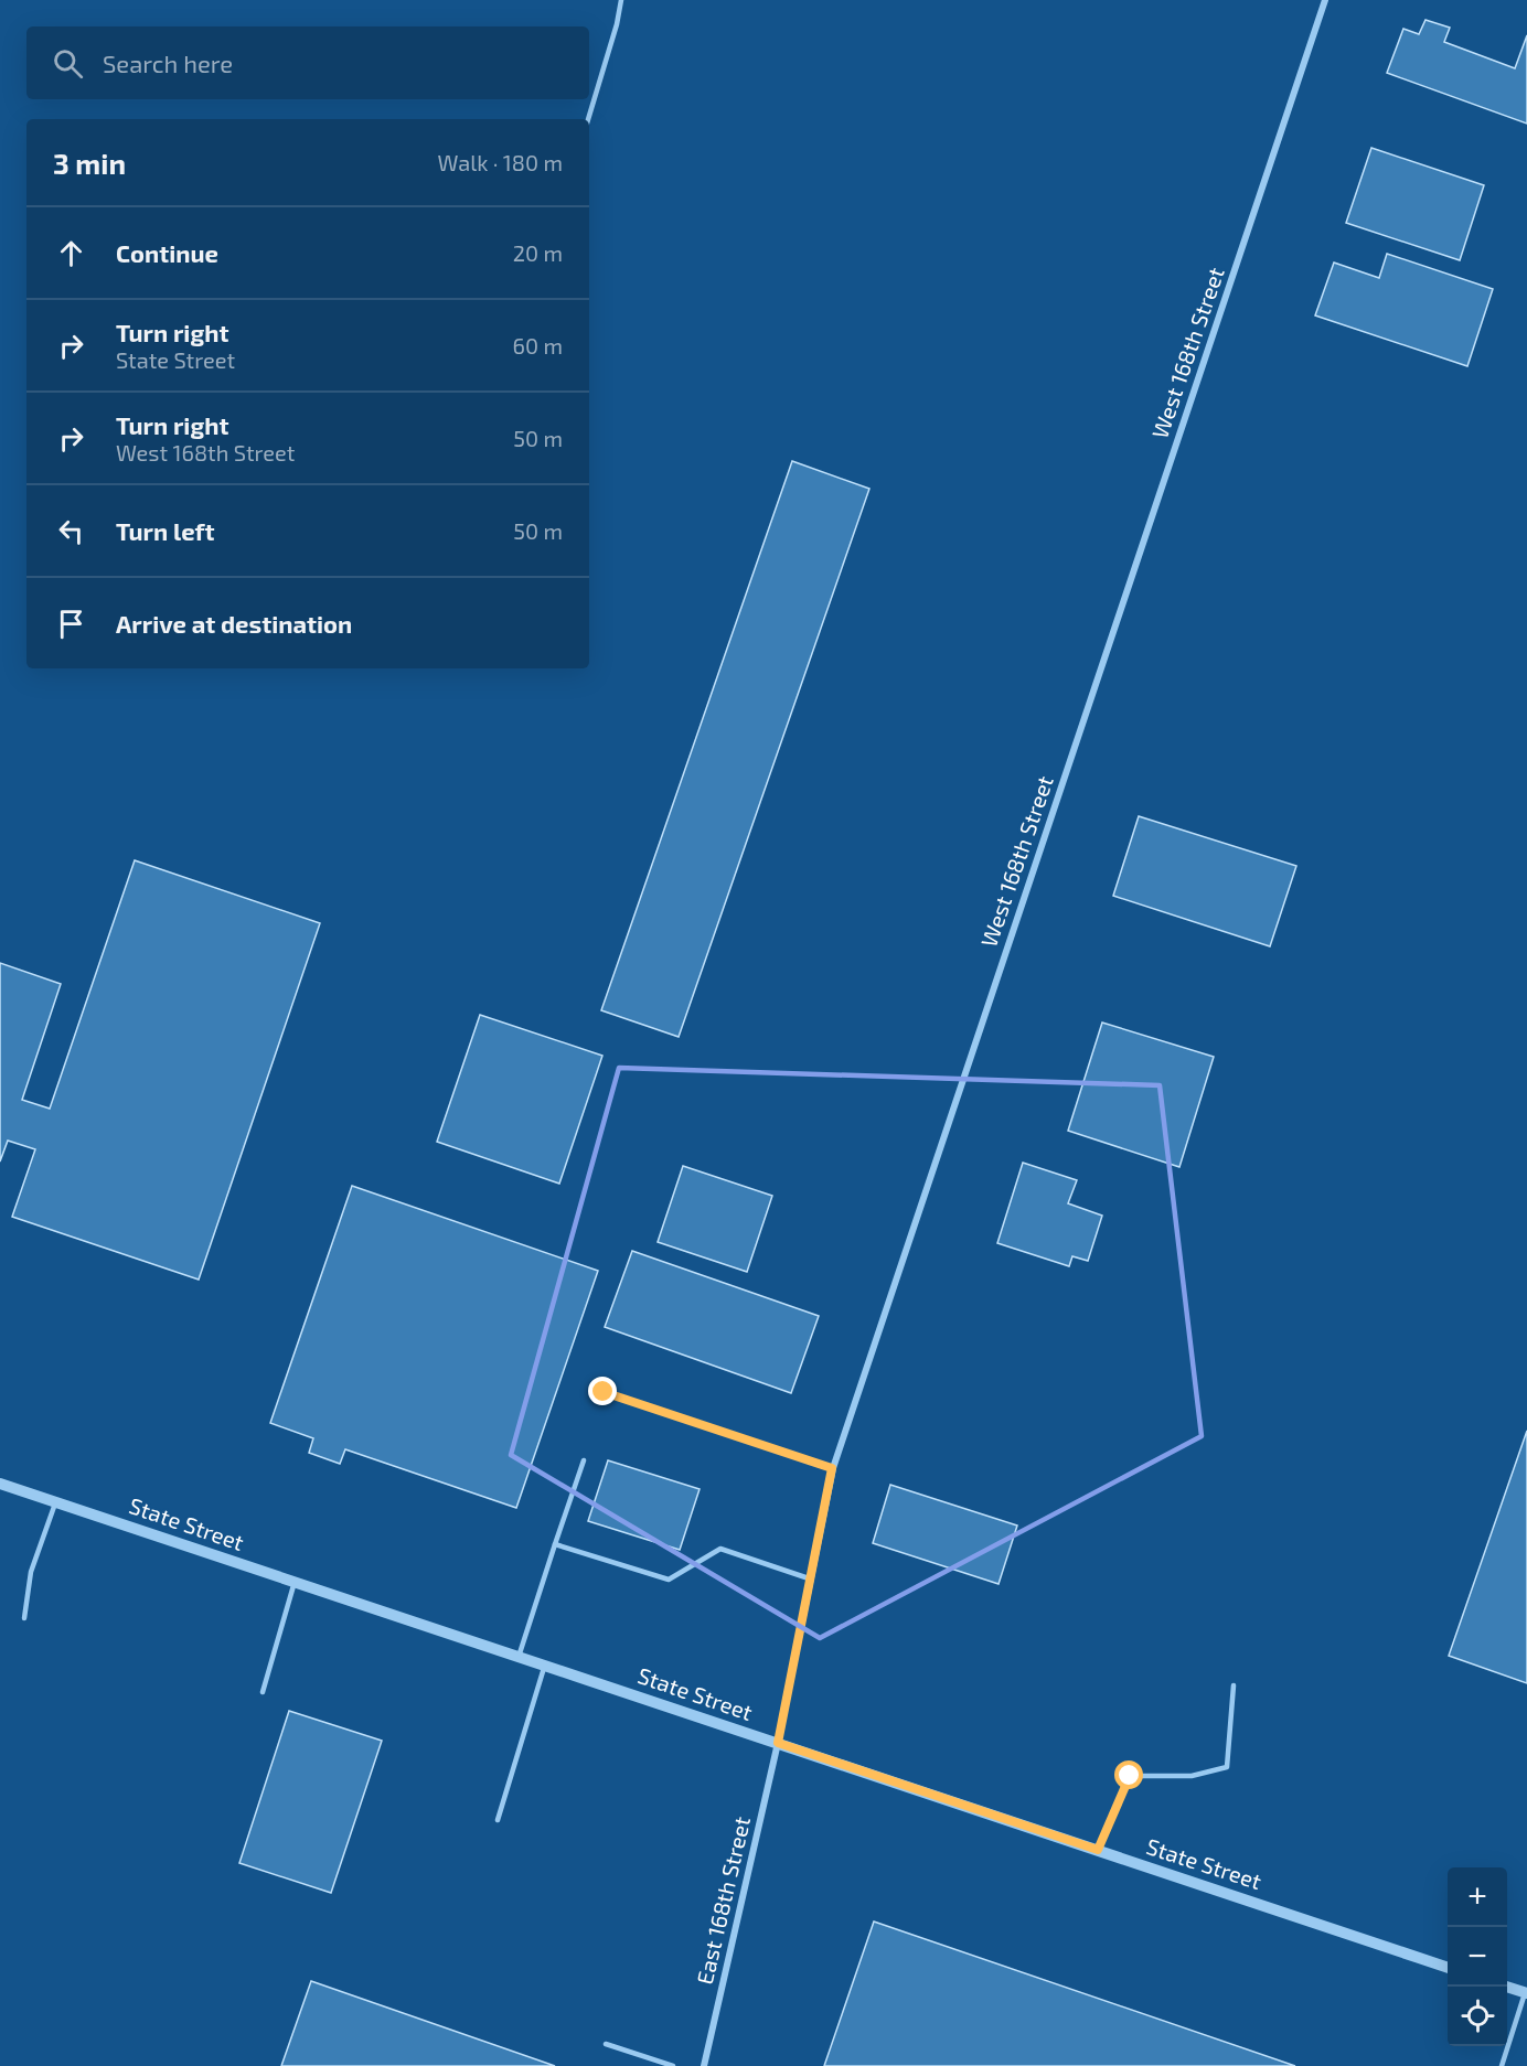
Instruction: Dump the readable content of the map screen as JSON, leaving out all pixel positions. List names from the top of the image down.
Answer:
{
  "streets": {
    "street": ["West 168th Street", "State Street", "East 168th Street"]
  },
  "crossings": [
    ["West 168th Street", "State Street"],
    ["West 168th Street", "East 168th Street"],
    ["State Street", "East 168th Street"]
  ],
  "page": {
    "search": "Search here",
    "heading": ["3 min", "Walk · 180 m"],
    "list": [
      ["Continue", "20 m"],
      ["Turn right", "State Street", "60 m"],
      ["Turn right", "West 168th Street", "50 m"],
      ["Turn left", "50 m"],
      "Arrive at destination"
    ],
    "map_buttons": ["+", "−"]
  }
}
